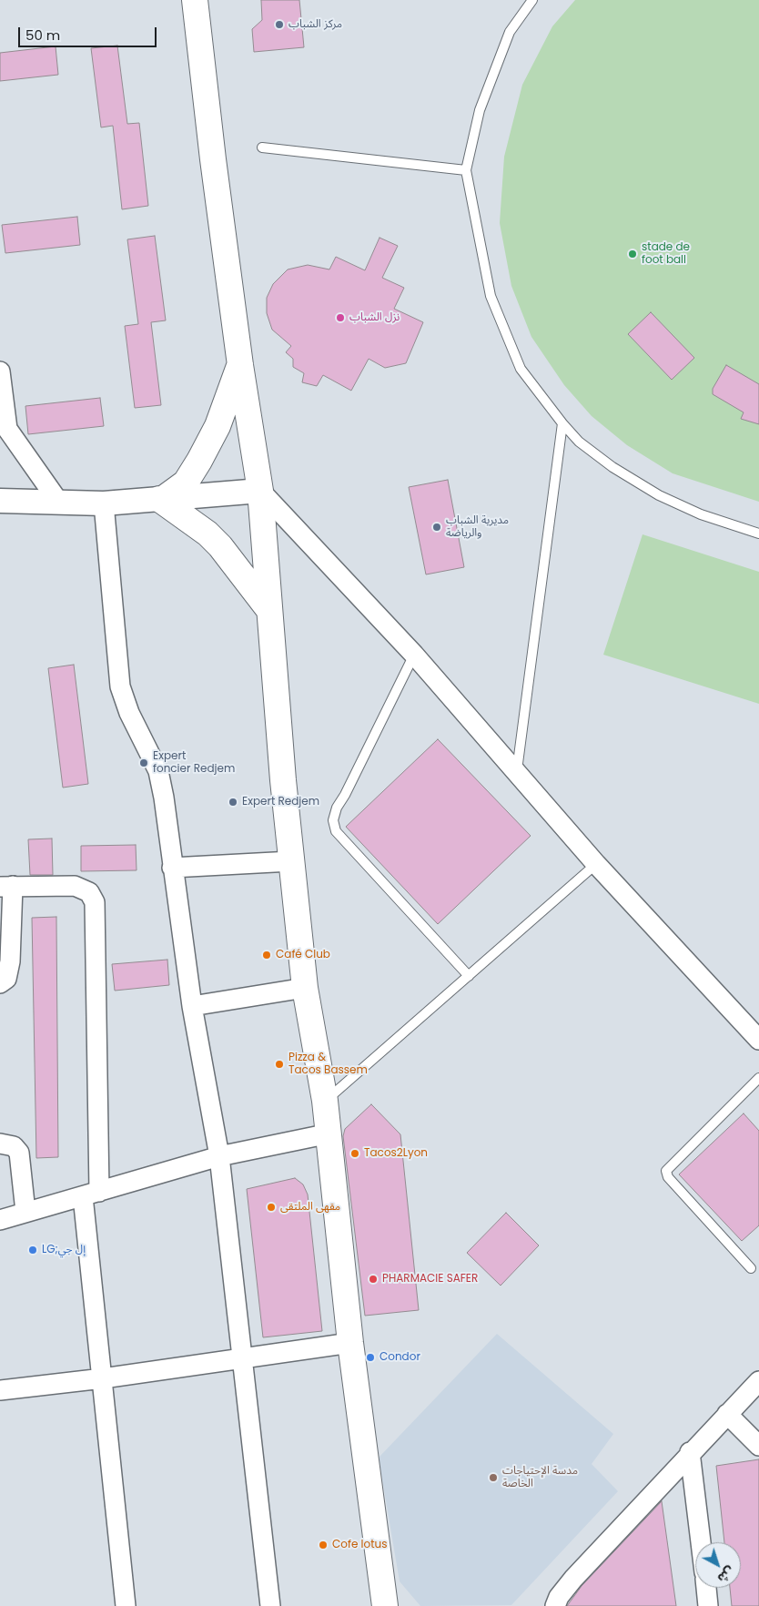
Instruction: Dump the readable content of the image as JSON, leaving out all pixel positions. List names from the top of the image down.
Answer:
{
  "places": [
    "مركز الشباب",
    "stade de foot ball",
    "نزل الشباب",
    "مديرية الشباب والرياضة",
    "Expert foncier Redjem",
    "Expert Redjem",
    "Café Club",
    "Pizza & Tacos Bassem",
    "Tacos2Lyon",
    "مقهى الملتقى",
    "LG;إل جي",
    "PHARMACIE SAFER",
    "Condor",
    "مدسة الإحتياجات الخاصة",
    "Cofe lotus"
  ],
  "scale_bar": "50 m",
  "north": "bottom right"
}
